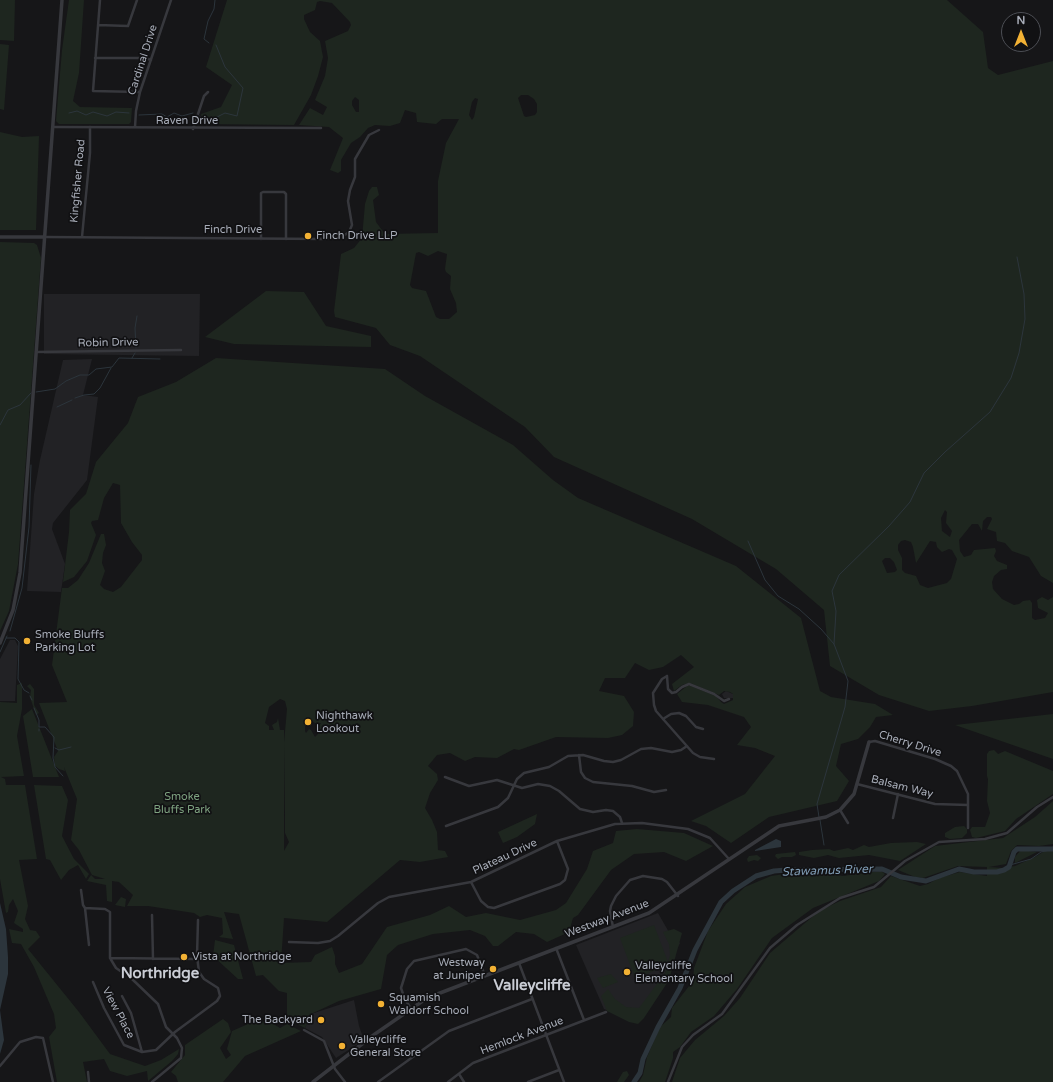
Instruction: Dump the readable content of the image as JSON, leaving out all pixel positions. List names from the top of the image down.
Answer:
{
  "streets": {
    "street": [
      "Cardinal Drive",
      "Raven Drive",
      "Kingfisher Road",
      "Finch Drive",
      "Robin Drive",
      "Cherry Drive",
      "Balsam Way",
      "Plateau Drive",
      "Westway Avenue",
      "View Place",
      "Hemlock Avenue"
    ]
  },
  "crossings": [
    ["Cardinal Drive", "Raven Drive"],
    ["Raven Drive", "Kingfisher Road"],
    ["Kingfisher Road", "Finch Drive"],
    ["Cherry Drive", "Balsam Way"],
    ["Cherry Drive", "Westway Avenue"],
    ["Balsam Way", "Westway Avenue"],
    ["Plateau Drive", "Westway Avenue"]
  ],
  "districts": ["Northridge", "Valleycliffe"],
  "water": ["Stawamus River"],
  "parks": ["Smoke Bluffs Park"],
  "places": [
    "Finch Drive LLP",
    "Smoke Bluffs Parking Lot",
    "Nighthawk Lookout",
    "Vista at Northridge",
    "Westway at Juniper",
    "Valleycliffe Elementary School",
    "Squamish Waldorf School",
    "The Backyard",
    "Valleycliffe General Store"
  ],
  "north": "top"
}
